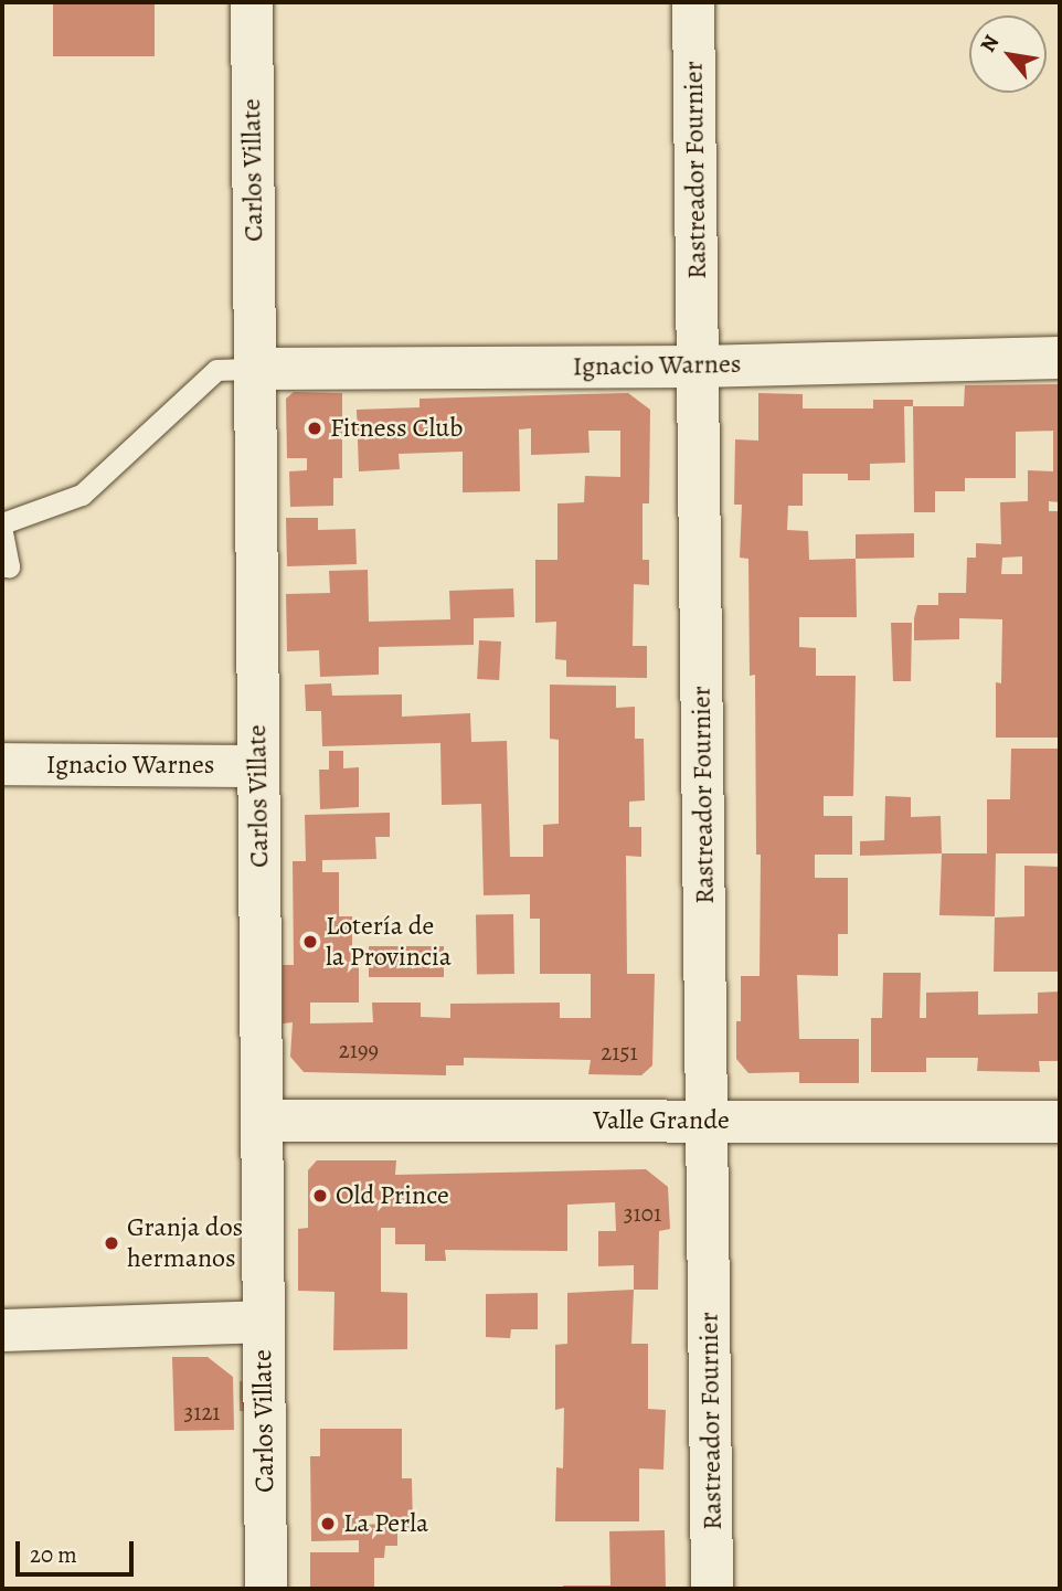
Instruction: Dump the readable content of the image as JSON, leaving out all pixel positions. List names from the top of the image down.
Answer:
{
  "streets": {
    "street": [
      "Carlos Villate",
      "Rastreador Fournier",
      "Ignacio Warnes",
      "Valle Grande"
    ]
  },
  "crossings": [
    ["Carlos Villate", "Ignacio Warnes"],
    ["Carlos Villate", "Valle Grande"],
    ["Rastreador Fournier", "Ignacio Warnes"],
    ["Rastreador Fournier", "Valle Grande"]
  ],
  "places": [
    "Fitness Club",
    "Lotería de la Provincia",
    "Old Prince",
    "Granja dos hermanos",
    "La Perla"
  ],
  "house_numbers": [
    "2199",
    "2151",
    "3101",
    "3121"
  ],
  "scale_bar": "20 m",
  "north": "top left"
}
